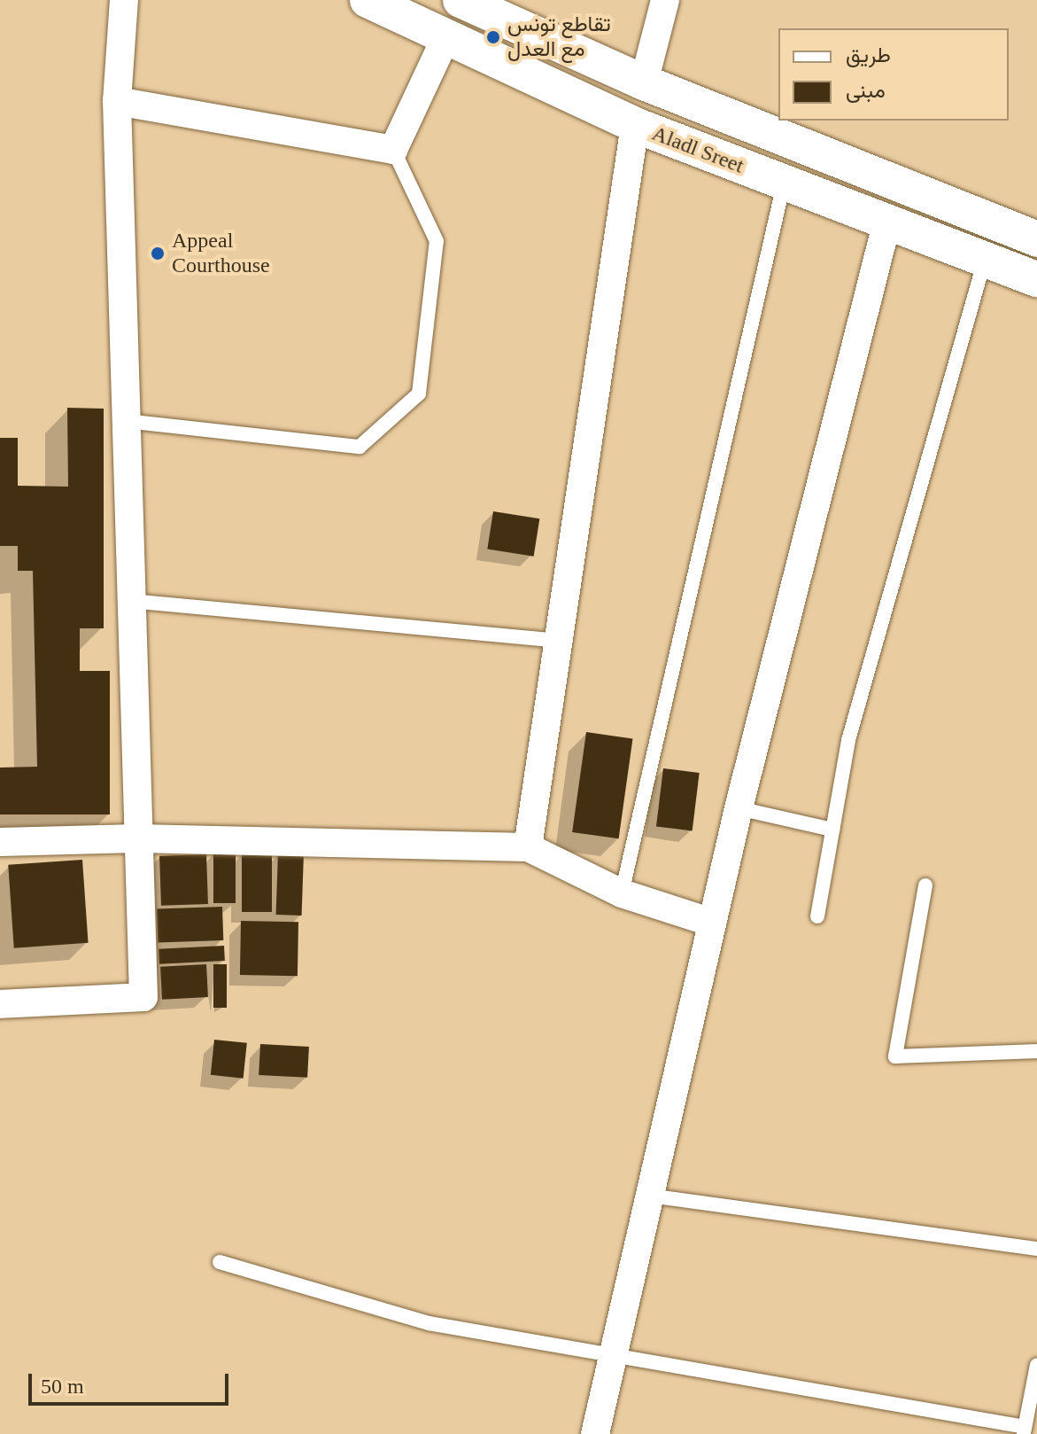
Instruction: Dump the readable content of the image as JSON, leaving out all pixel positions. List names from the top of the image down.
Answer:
{
  "streets": {
    "street": ["Aladl Sreet"]
  },
  "places": ["تقاطع تونس مع العدل", "Appeal Courthouse"],
  "legend": ["طريق", "مبنى"],
  "scale_bar": "50 m"
}
